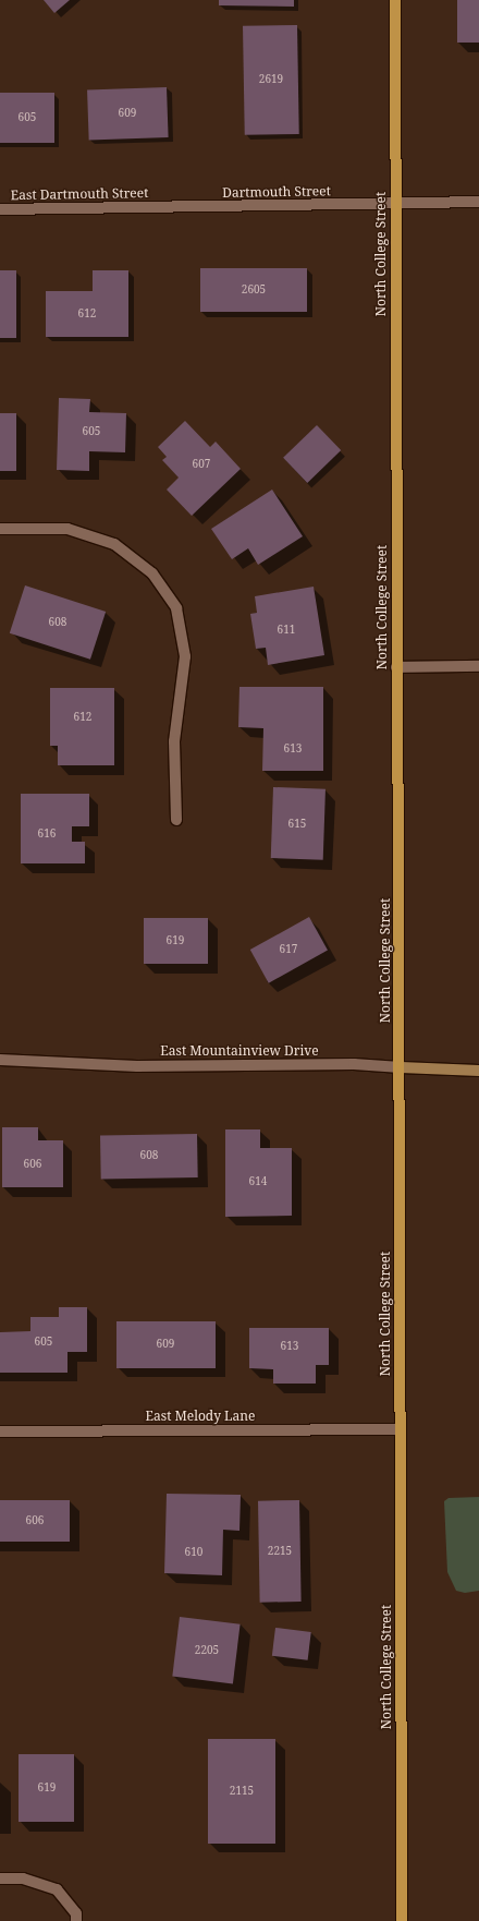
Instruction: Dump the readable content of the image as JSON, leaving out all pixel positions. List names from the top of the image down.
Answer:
{
  "streets": {
    "main road": ["North College Street", "East Mountainview Drive"],
    "street": ["Dartmouth Street", "East Dartmouth Street", "East Melody Lane"]
  },
  "crossings": [
    ["Dartmouth Street", "East Dartmouth Street"],
    ["Dartmouth Street", "North College Street"],
    ["North College Street", "East Mountainview Drive"],
    ["North College Street", "East Melody Lane"]
  ],
  "house_numbers": [
    "2619",
    "609",
    "605",
    "2605",
    "612",
    "605",
    "607",
    "608",
    "611",
    "612",
    "613",
    "615",
    "616",
    "619",
    "617",
    "608",
    "606",
    "614",
    "605",
    "609",
    "613",
    "606",
    "2215",
    "610",
    "2205",
    "619",
    "2115"
  ]
}
